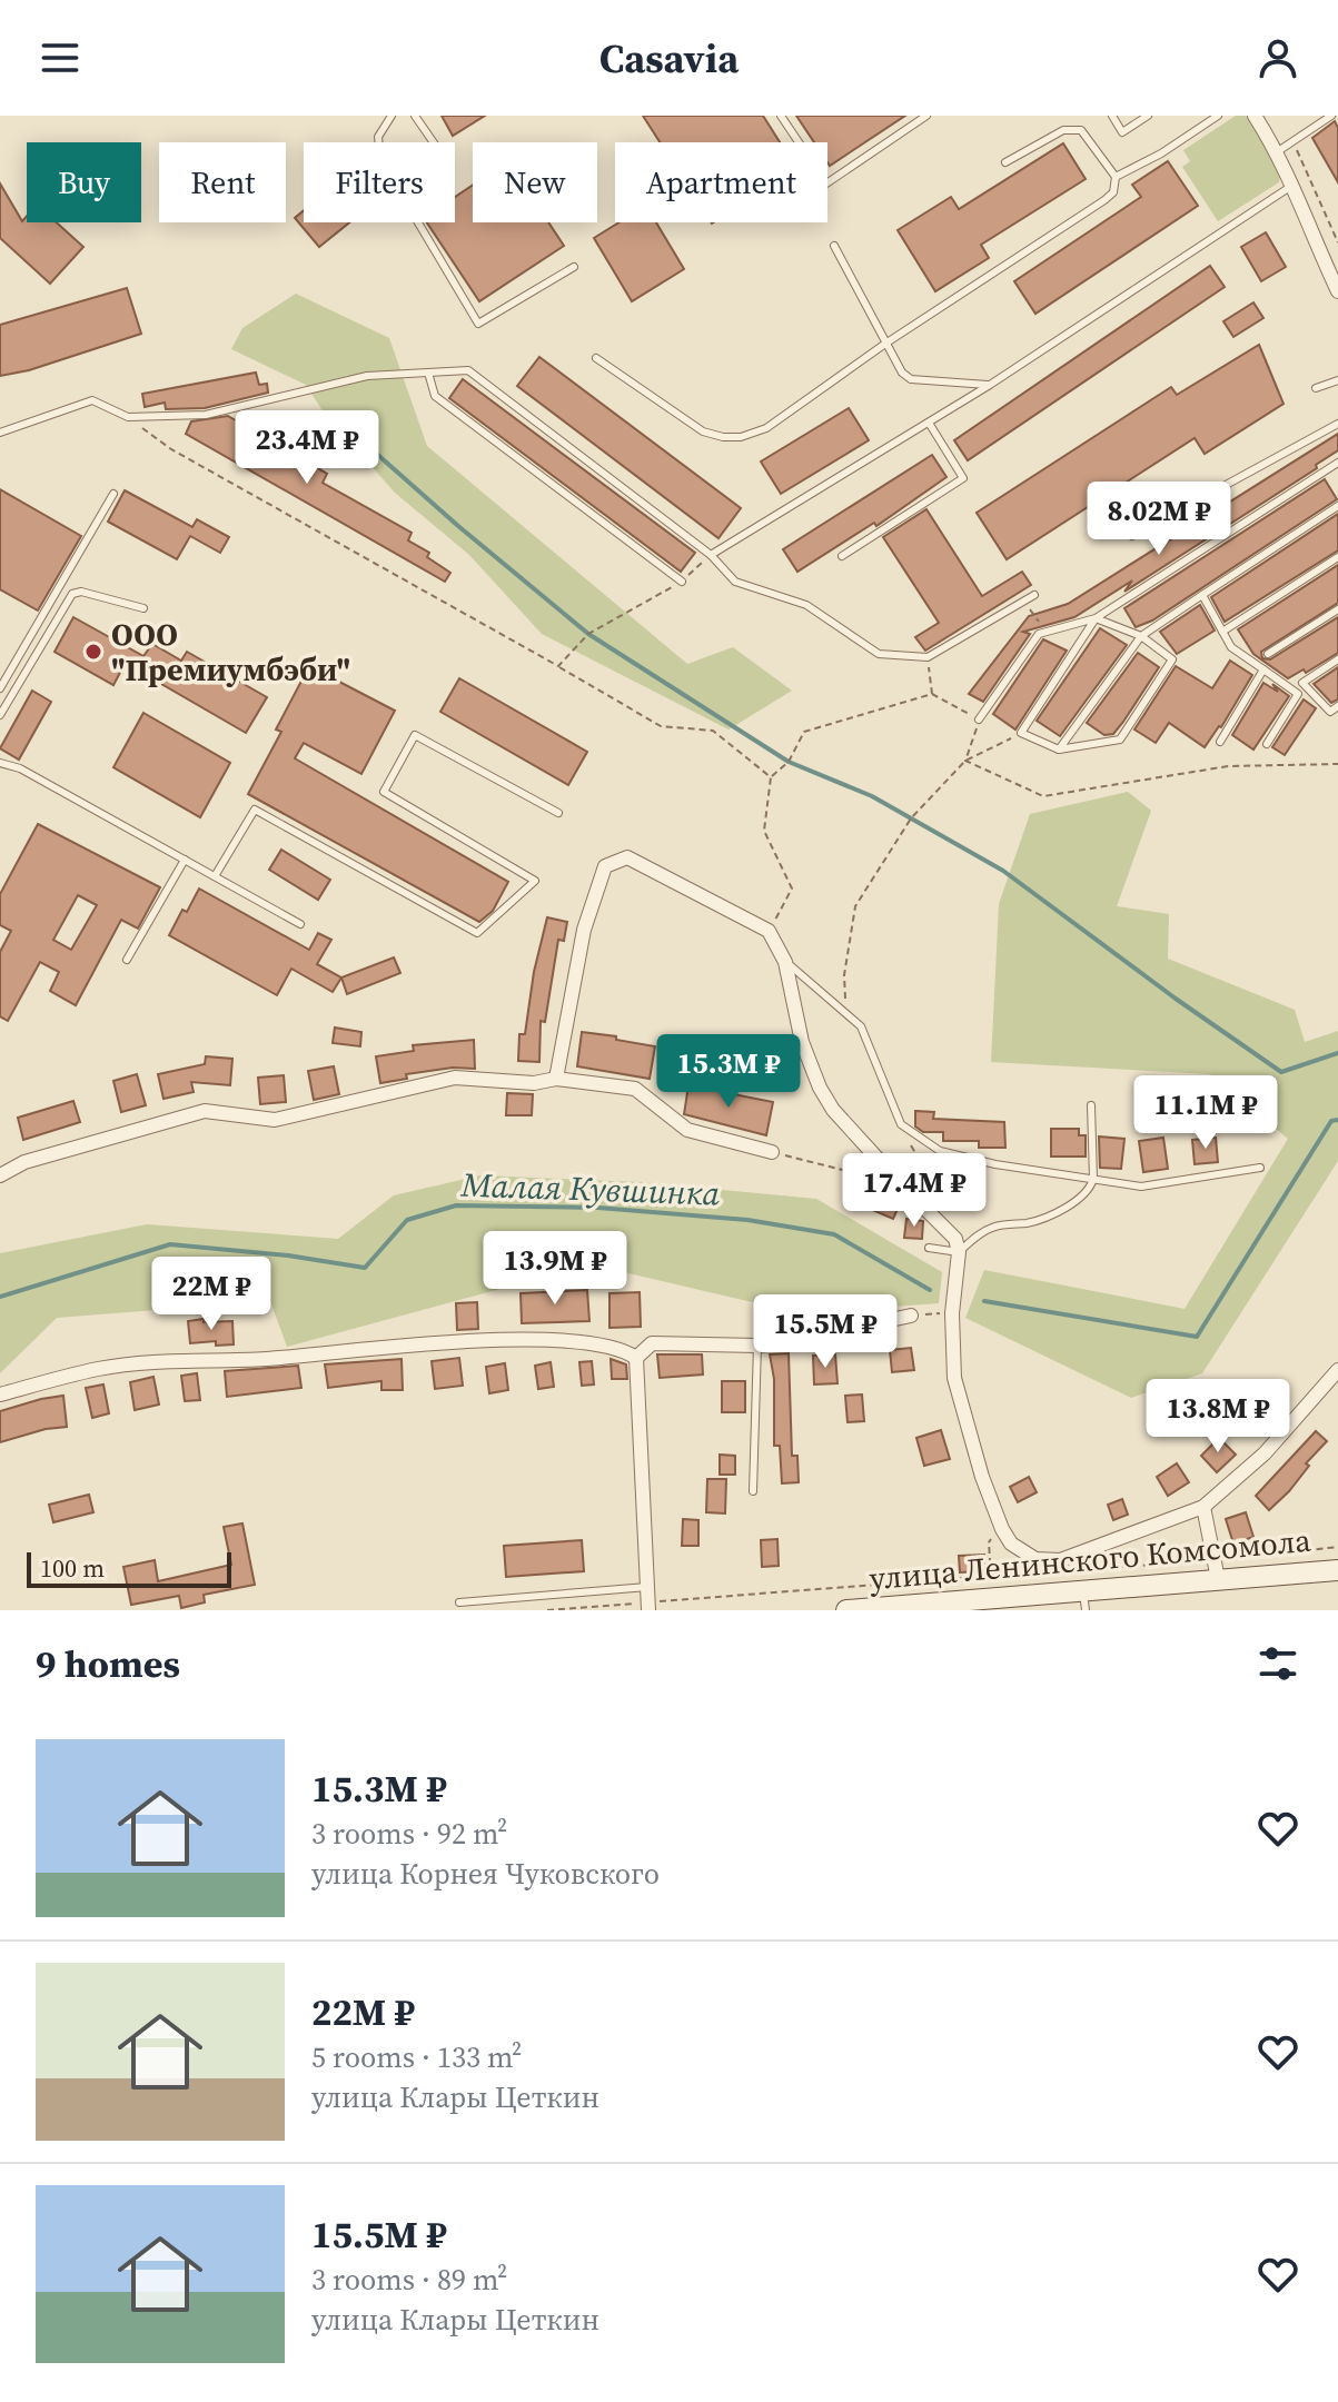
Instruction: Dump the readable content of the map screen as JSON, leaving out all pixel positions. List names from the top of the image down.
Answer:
{
  "streets": {
    "main road": ["улица Ленинского Комсомола"]
  },
  "water": ["Малая Кувшинка"],
  "places": ["ООО \"Премиумбэби\""],
  "scale_bar": "100 m",
  "page": {
    "header": "Casavia",
    "chip": [
      "Buy",
      "Rent",
      "Filters",
      "New",
      "Apartment"
    ],
    "price": [
      "23.4M ₽",
      "8.02M ₽",
      "15.3M ₽",
      "11.1M ₽",
      "17.4M ₽",
      "13.9M ₽",
      "22M ₽",
      "15.5M ₽",
      "13.8M ₽"
    ],
    "scale": "100 m",
    "heading": "9 homes",
    "list": [
      {
        "name": "15.3M ₽",
        "note": "3 rooms · 92 m² · улица Корнея Чуковского"
      },
      {
        "name": "22M ₽",
        "note": "5 rooms · 133 m² · улица Клары Цеткин"
      },
      {
        "name": "15.5M ₽",
        "note": "3 rooms · 89 m² · улица Клары Цеткин"
      }
    ]
  }
}
